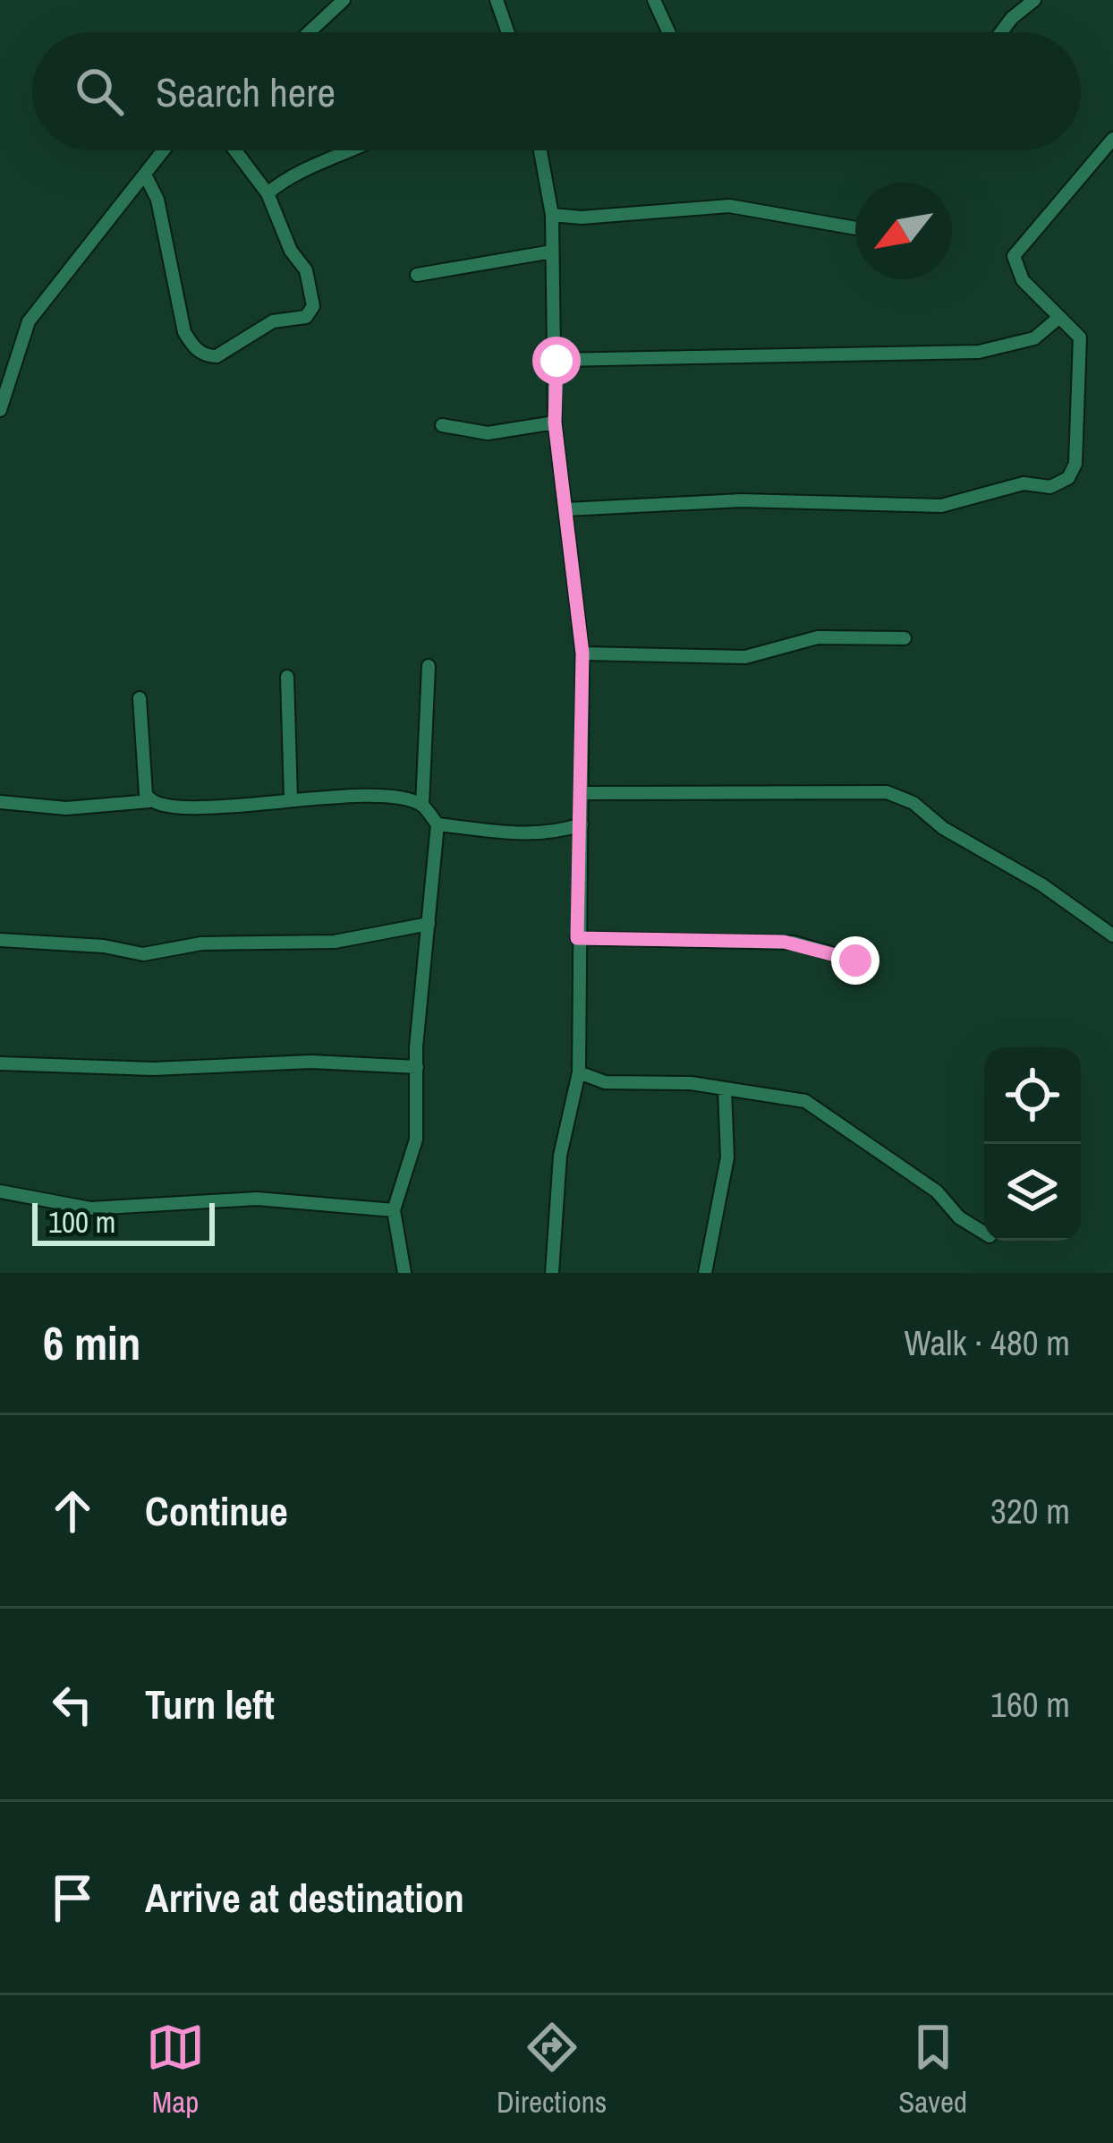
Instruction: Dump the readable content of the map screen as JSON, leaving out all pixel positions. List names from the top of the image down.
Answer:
{
  "scale_bar": "100 m",
  "north": "bottom left",
  "page": {
    "search": "Search here",
    "scale": "100 m",
    "heading": ["6 min", "Walk · 480 m"],
    "list": [
      ["Continue", "320 m"],
      ["Turn left", "160 m"],
      "Arrive at destination"
    ],
    "nav": ["Map", "Directions", "Saved"]
  }
}
